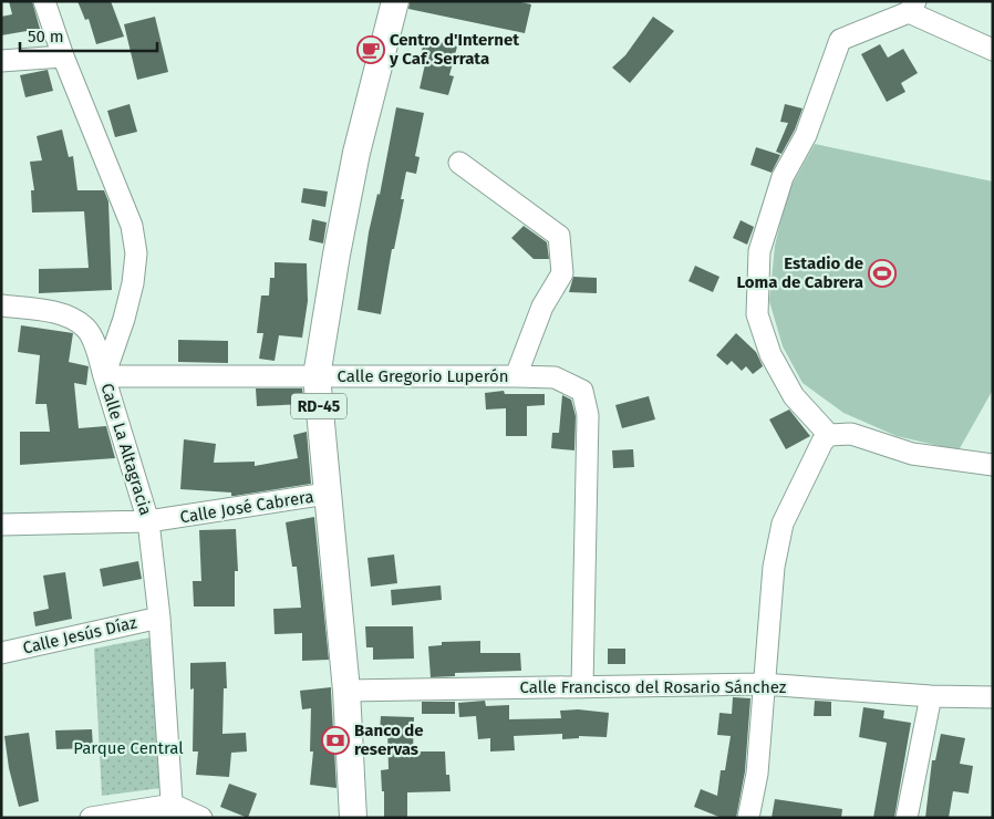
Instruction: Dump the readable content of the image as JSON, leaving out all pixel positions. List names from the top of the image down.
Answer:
{
  "streets": {
    "main road": ["RD-45"],
    "street": [
      "Calle Gregorio Luperón",
      "Calle La Altagracia",
      "Calle José Cabrera",
      "Calle Jesús Díaz",
      "Calle Francisco del Rosario Sánchez"
    ]
  },
  "crossings": [
    ["Calle Gregorio Luperón", "RD-45"],
    ["Calle Gregorio Luperón", "Calle La Altagracia"],
    ["Calle Gregorio Luperón", "Calle Francisco del Rosario Sánchez"],
    ["RD-45", "Calle José Cabrera"],
    ["RD-45", "Calle Francisco del Rosario Sánchez"],
    ["Calle La Altagracia", "Calle José Cabrera"],
    ["Calle La Altagracia", "Calle Jesús Díaz"]
  ],
  "parks": ["Parque Central"],
  "places": {
    "cafe": ["Centro d'Internet y Caf. Serrata"],
    "sports": ["Estadio de Loma de Cabrera"],
    "bank": ["Banco de reservas"]
  },
  "scale_bar": "50 m"
}
